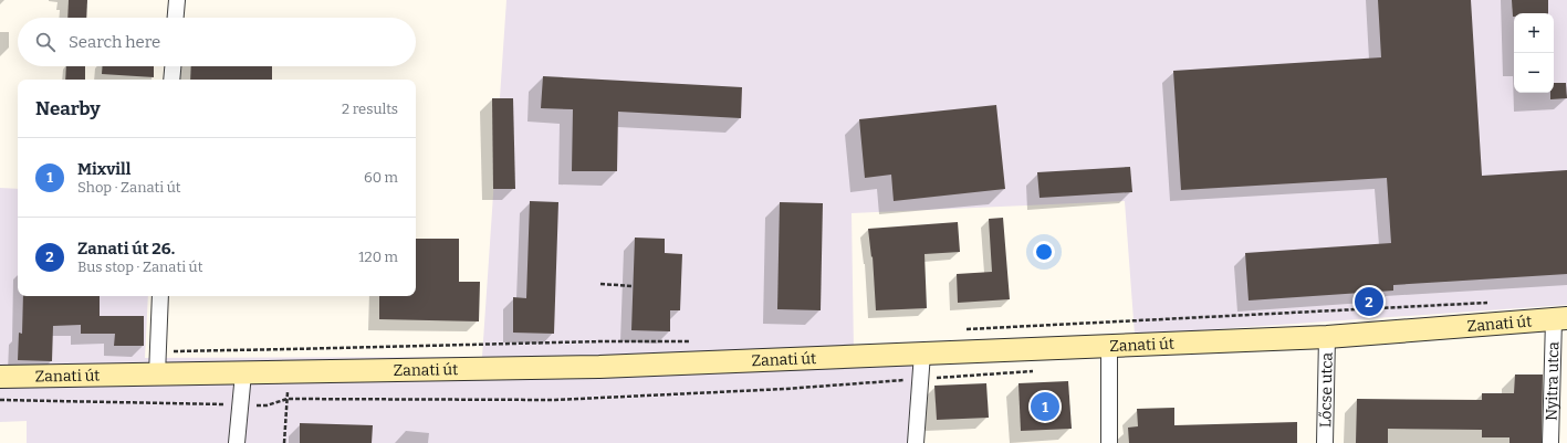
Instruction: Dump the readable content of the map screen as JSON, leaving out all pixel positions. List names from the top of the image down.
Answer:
{
  "streets": {
    "street": ["Zanati út", "Nyitra utca", "Lőcse utca"]
  },
  "crossings": [
    ["Zanati út", "Nyitra utca"],
    ["Zanati út", "Lőcse utca"]
  ],
  "page": {
    "map_buttons": ["+", "−"],
    "search": "Search here",
    "heading": ["Nearby", "2 results"],
    "list": [
      {
        "mark": "1",
        "name": "Mixvill",
        "note": "Shop · Zanati út",
        "value": "60 m"
      },
      {
        "mark": "2",
        "name": "Zanati út 26.",
        "note": "Bus stop · Zanati út",
        "value": "120 m"
      }
    ],
    "pins": ["2", "1"]
  }
}
